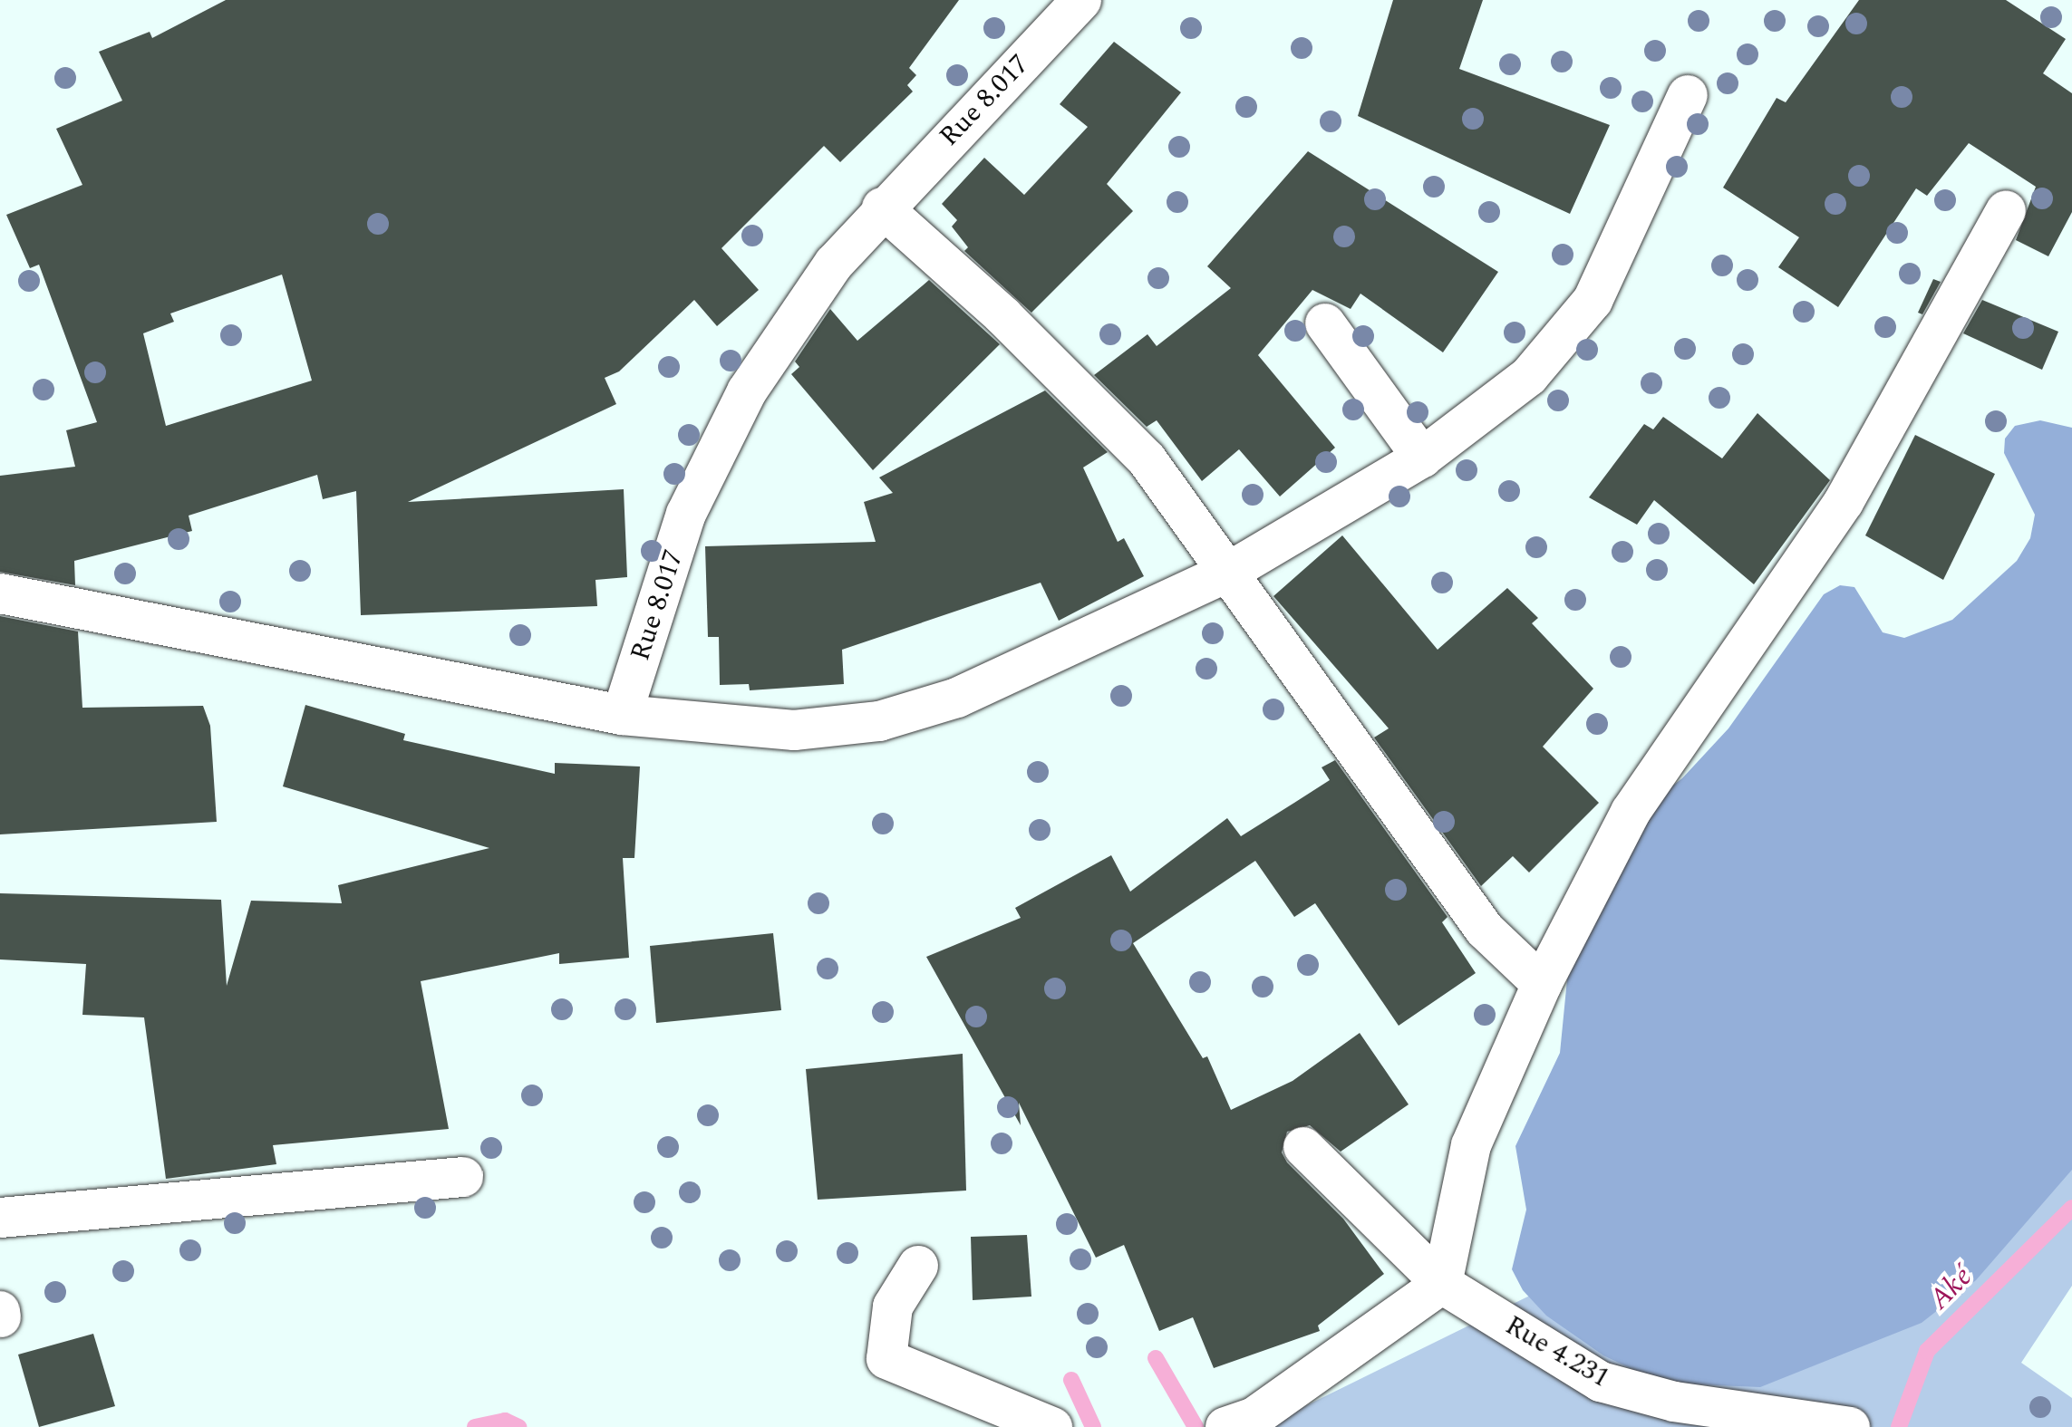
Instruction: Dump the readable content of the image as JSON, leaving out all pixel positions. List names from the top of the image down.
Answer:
{
  "streets": {
    "street": ["Rue 8.017", "Rue 4.231"]
  },
  "water": ["Aké"]
}
